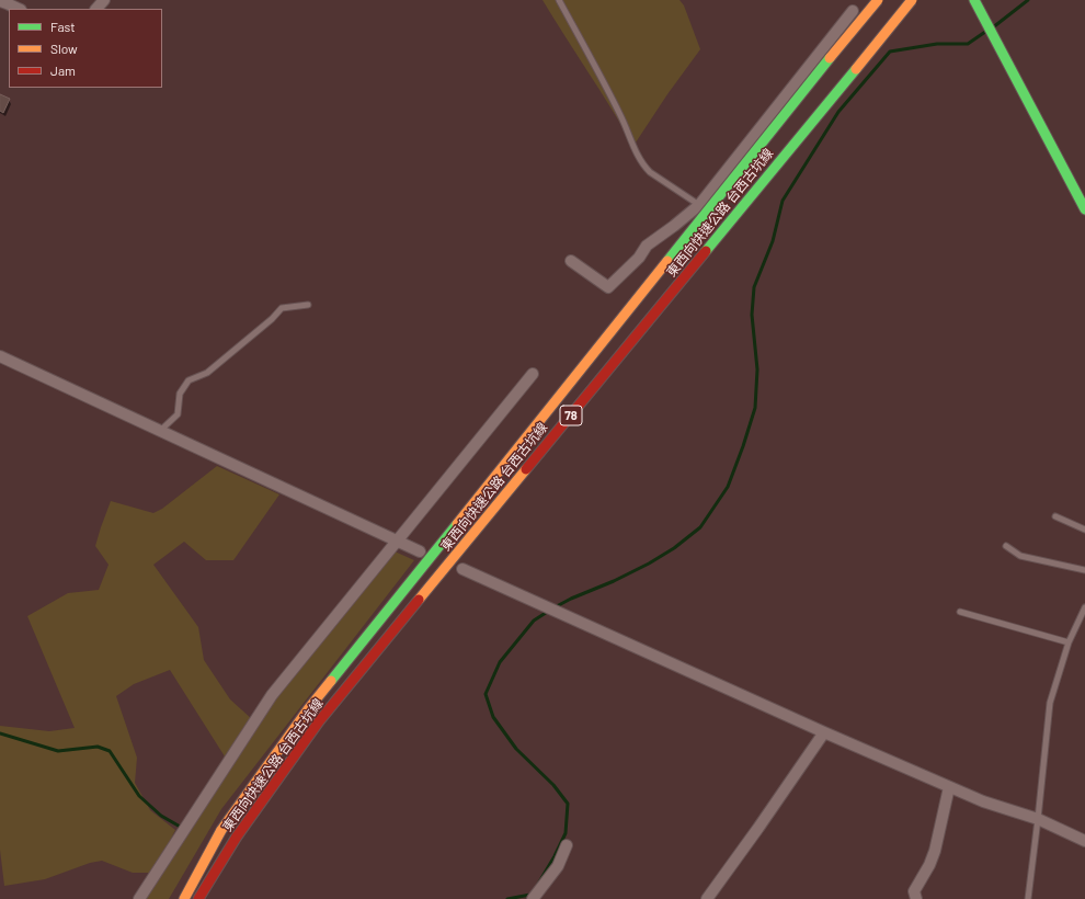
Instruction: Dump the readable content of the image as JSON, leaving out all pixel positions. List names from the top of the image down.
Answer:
{
  "streets": {
    "main road": ["東西向快速公路 台西古坑線", "78"]
  },
  "legend": ["Fast", "Slow", "Jam"]
}
